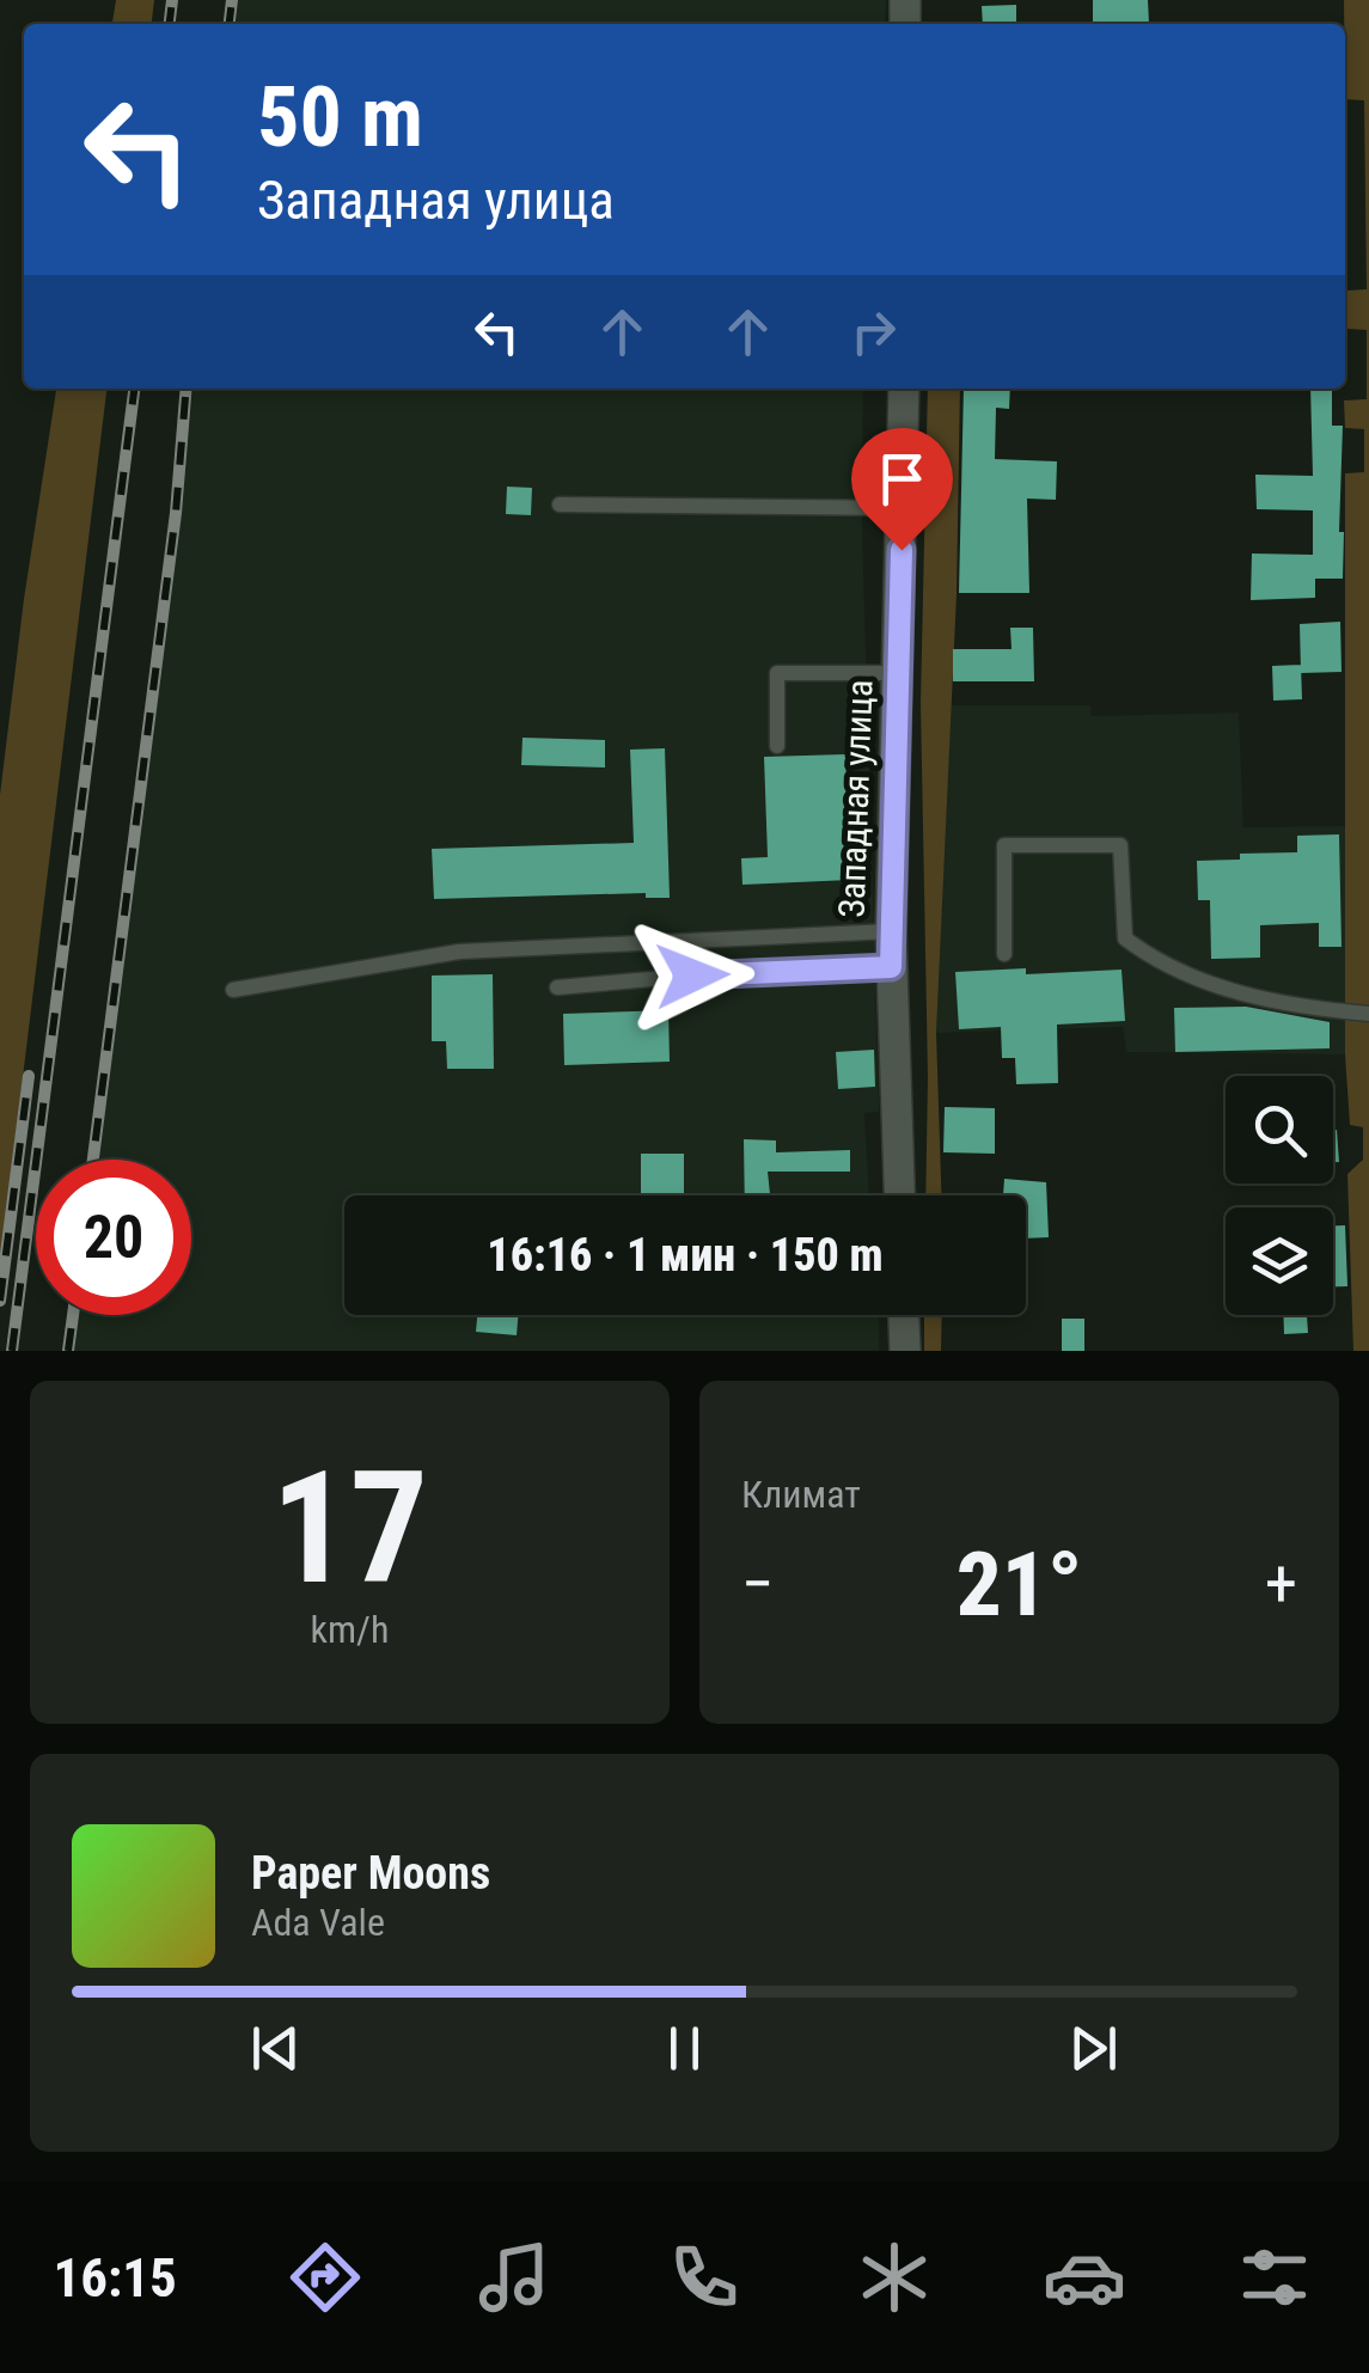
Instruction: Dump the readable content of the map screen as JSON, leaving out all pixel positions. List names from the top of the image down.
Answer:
{
  "streets": {
    "street": ["Западная улица"]
  },
  "page": {
    "turn": ["50 m", "Западная улица"],
    "limit": "20",
    "trip": "16:16 · 1 мин · 150 m",
    "tile": [
      ["17", "km/h"],
      "Климат"
    ],
    "heat": ["−", "21°", "+"],
    "song": ["Paper Moons", "Ada Vale"],
    "tabs": "16:15"
  }
}
